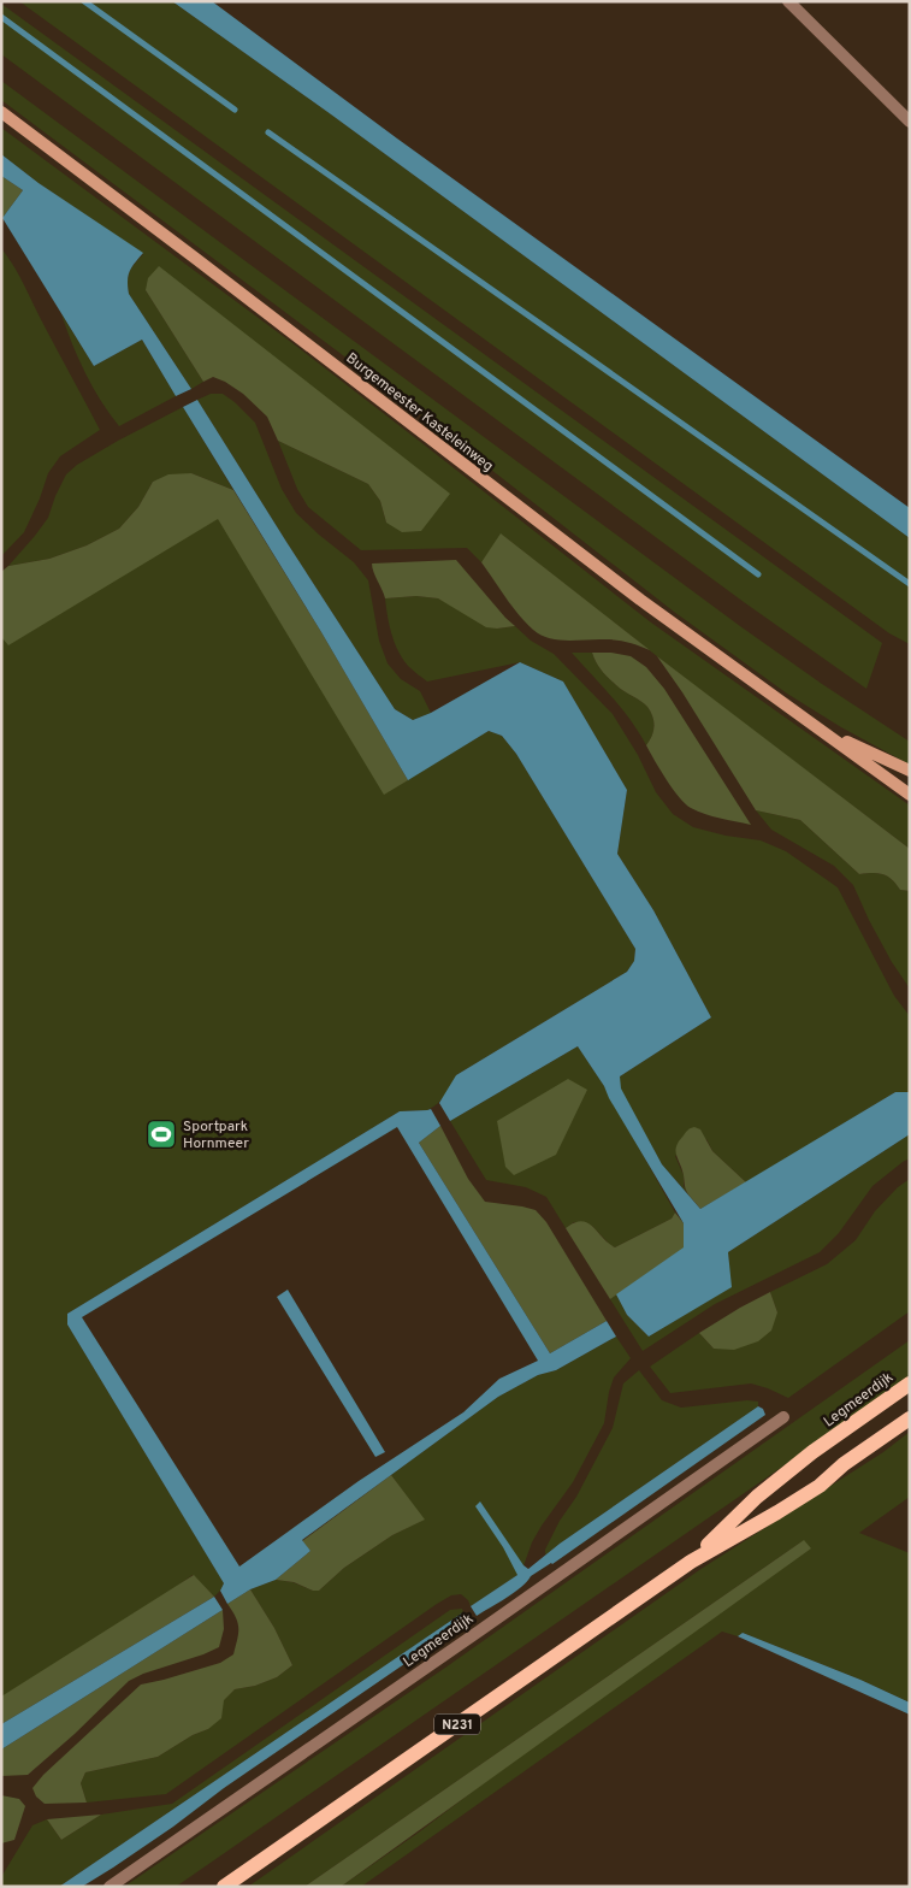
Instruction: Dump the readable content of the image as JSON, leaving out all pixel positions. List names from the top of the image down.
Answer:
{
  "streets": {
    "main road": ["Burgemeester Kasteleinweg", "Legmeerdijk", "N231"]
  },
  "places": {
    "sports": ["Sportpark Hornmeer"]
  }
}
